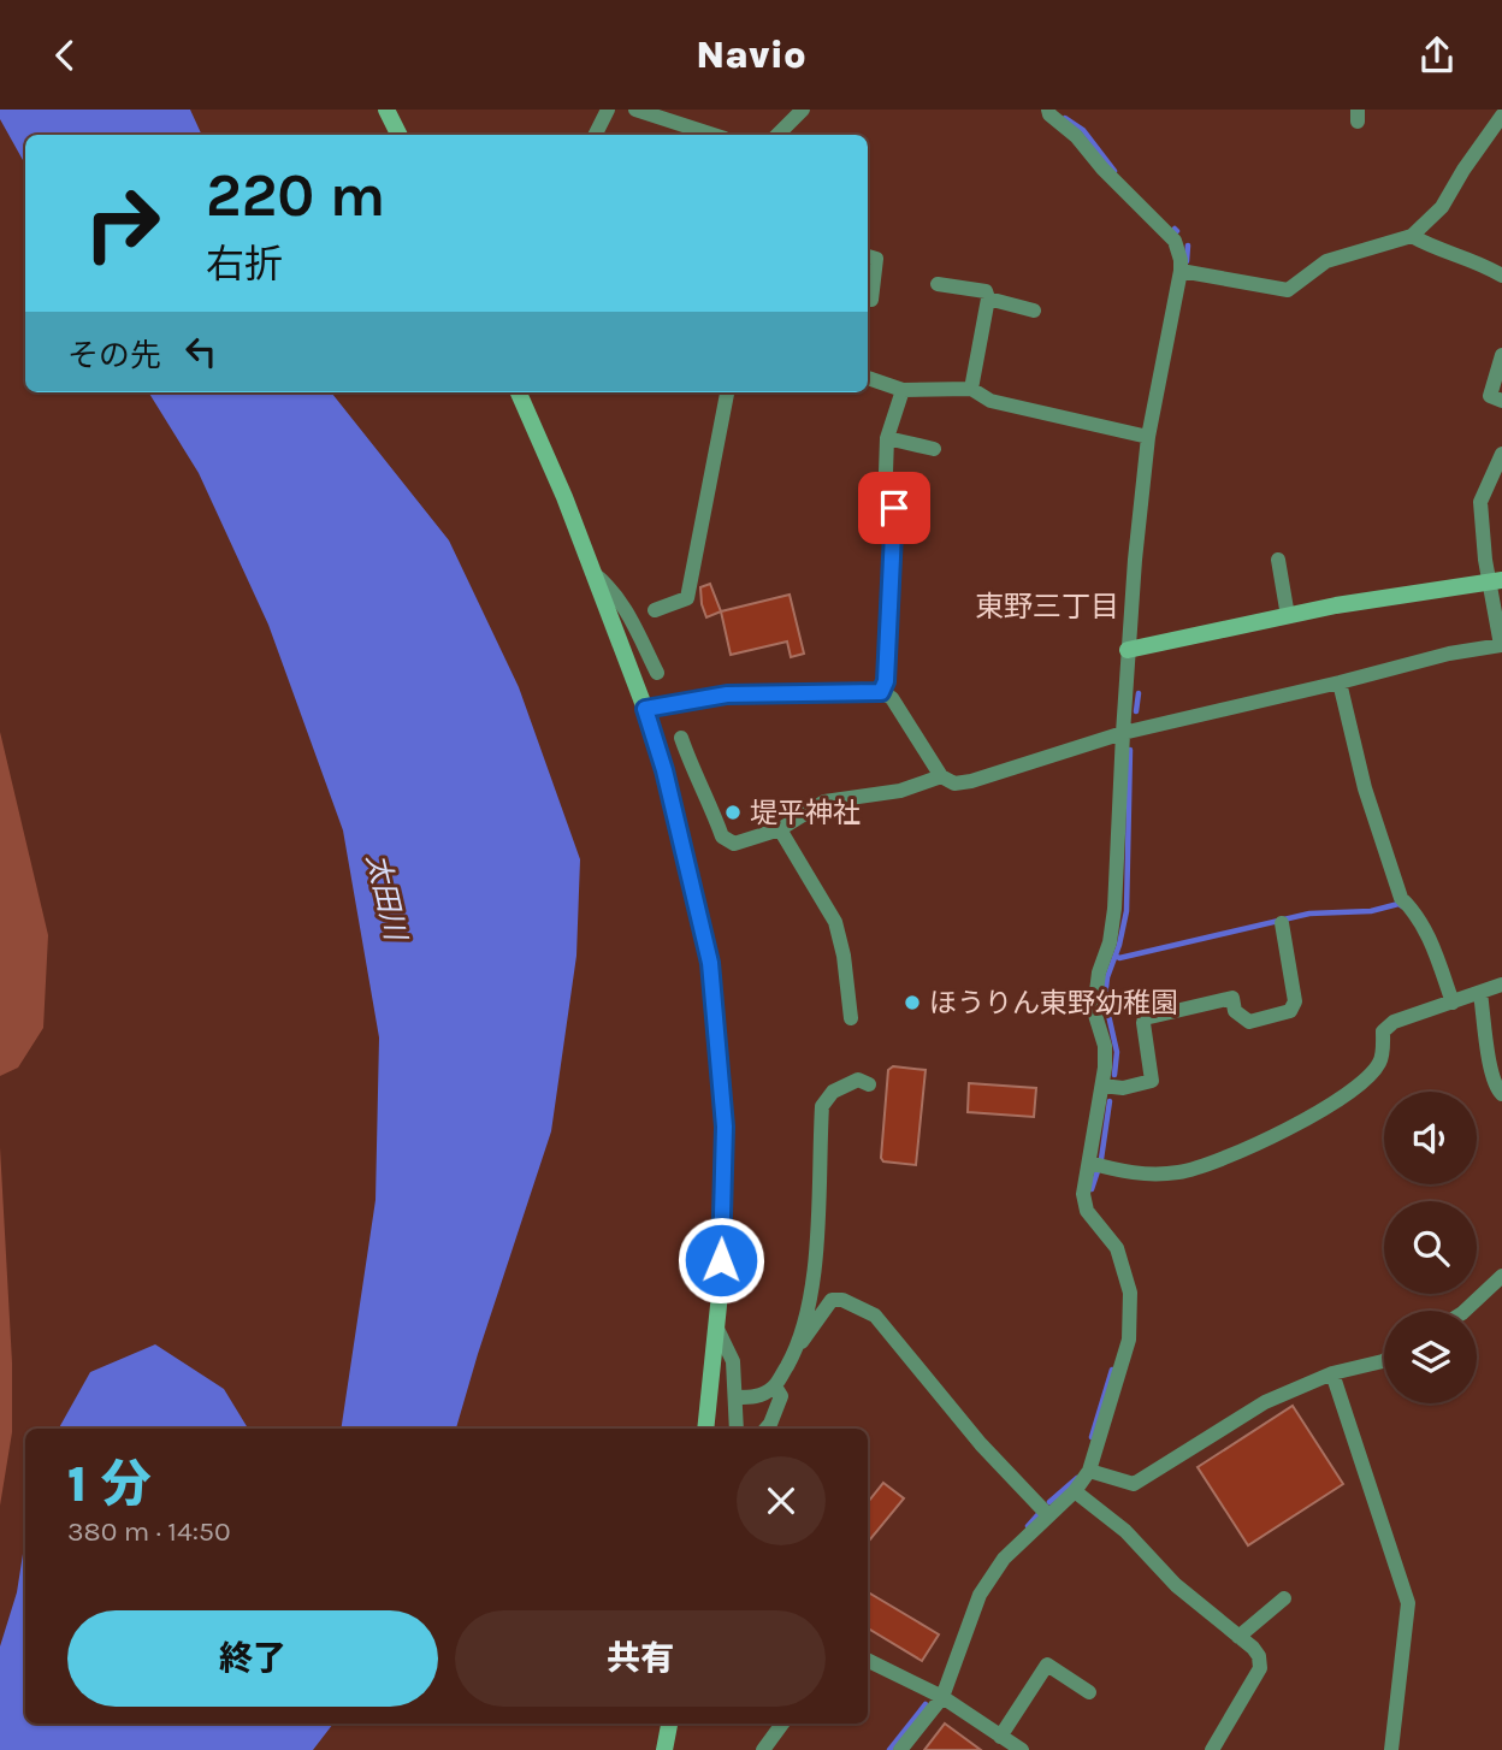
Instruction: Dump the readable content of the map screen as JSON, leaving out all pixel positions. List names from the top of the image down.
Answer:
{
  "districts": ["東野三丁目"],
  "water": ["太田川"],
  "places": ["堤平神社", "ほうりん東野幼稚園"],
  "page": {
    "header": "Navio",
    "turn": ["220 m", "右折"],
    "then": "その先",
    "heading": ["1 分", "380 m · 14:50"],
    "buttons": ["終了", "共有"]
  }
}
